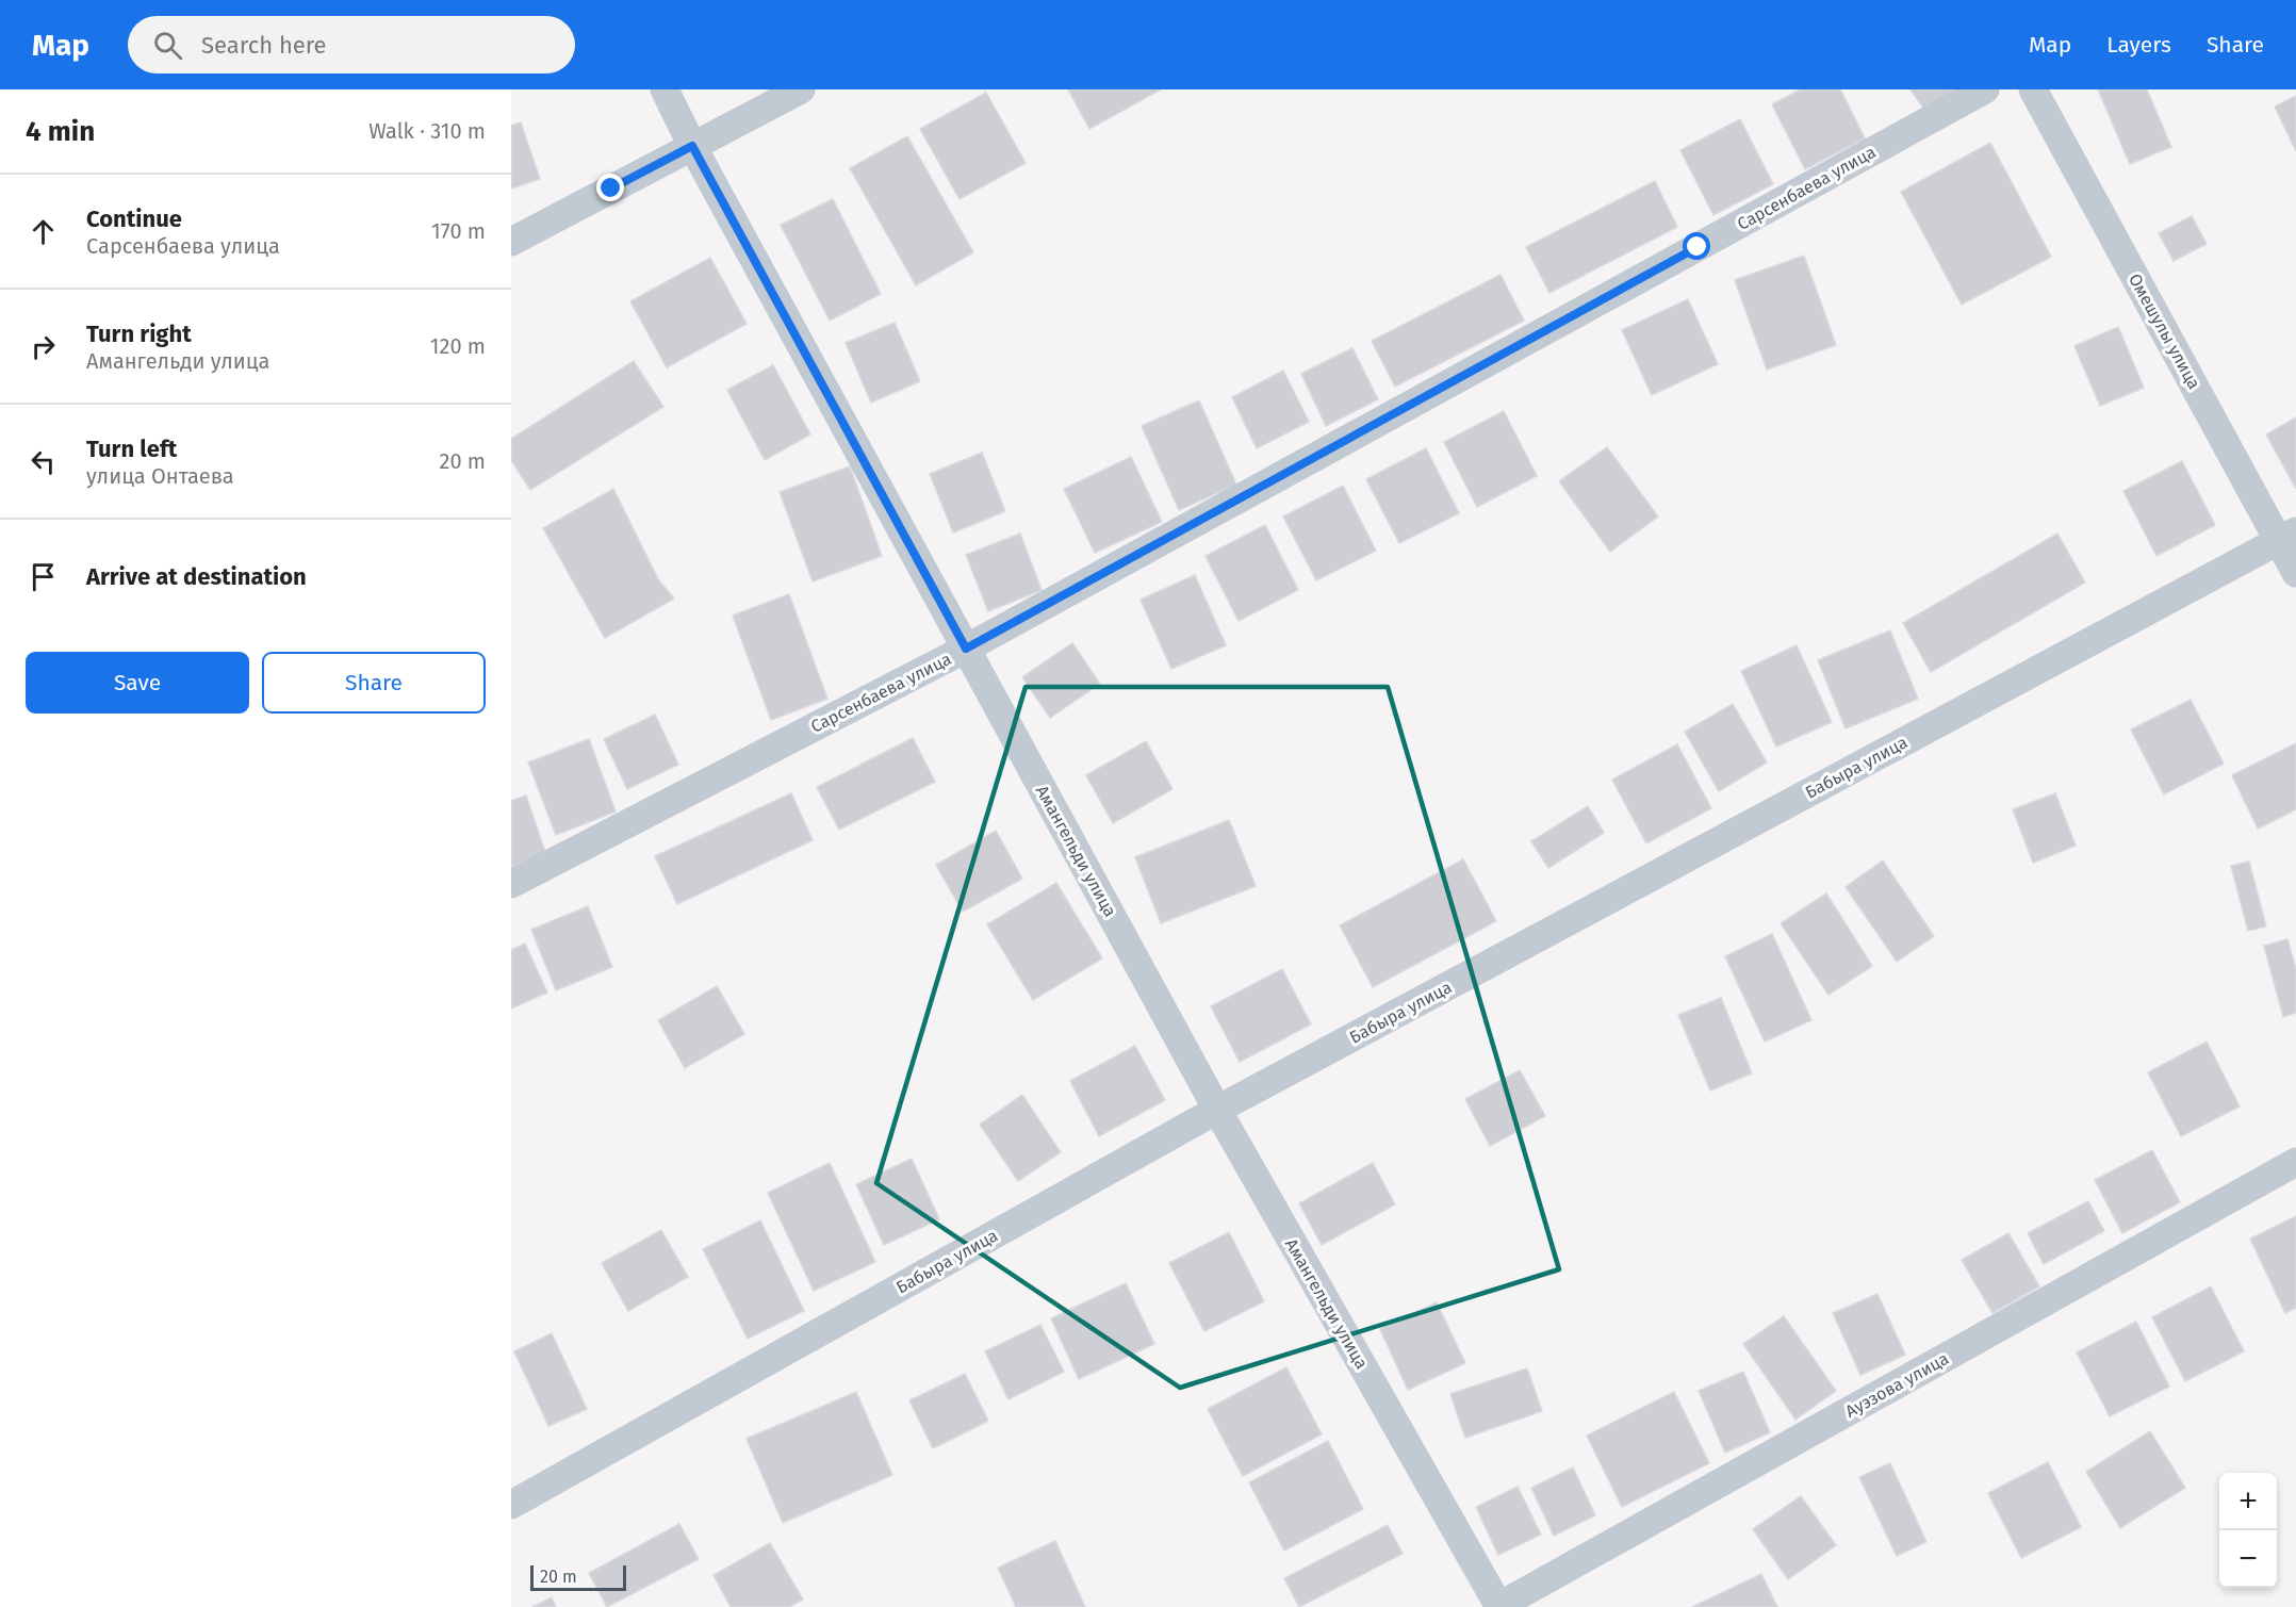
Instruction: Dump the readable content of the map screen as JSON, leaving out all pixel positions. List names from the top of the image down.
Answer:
{
  "streets": {
    "street": [
      "Сарсенбаева улица",
      "Омешулы улица",
      "Бабыра улица",
      "Амангельди улица",
      "Ауэзова улица"
    ]
  },
  "crossings": [
    ["Сарсенбаева улица", "Амангельди улица"],
    ["Омешулы улица", "Бабыра улица"],
    ["Бабыра улица", "Амангельди улица"],
    ["Амангельди улица", "Ауэзова улица"]
  ],
  "scale_bar": "20 m",
  "page": {
    "header": "Map",
    "search": "Search here",
    "nav": ["Map", "Layers", "Share"],
    "heading": ["4 min", "Walk · 310 m"],
    "list": [
      ["Continue", "Сарсенбаева улица", "170 m"],
      ["Turn right", "Амангельди улица", "120 m"],
      ["Turn left", "улица Онтаева", "20 m"],
      "Arrive at destination"
    ],
    "buttons": ["Save", "Share"],
    "map_buttons": ["+", "−"],
    "scale": "20 m"
  }
}
